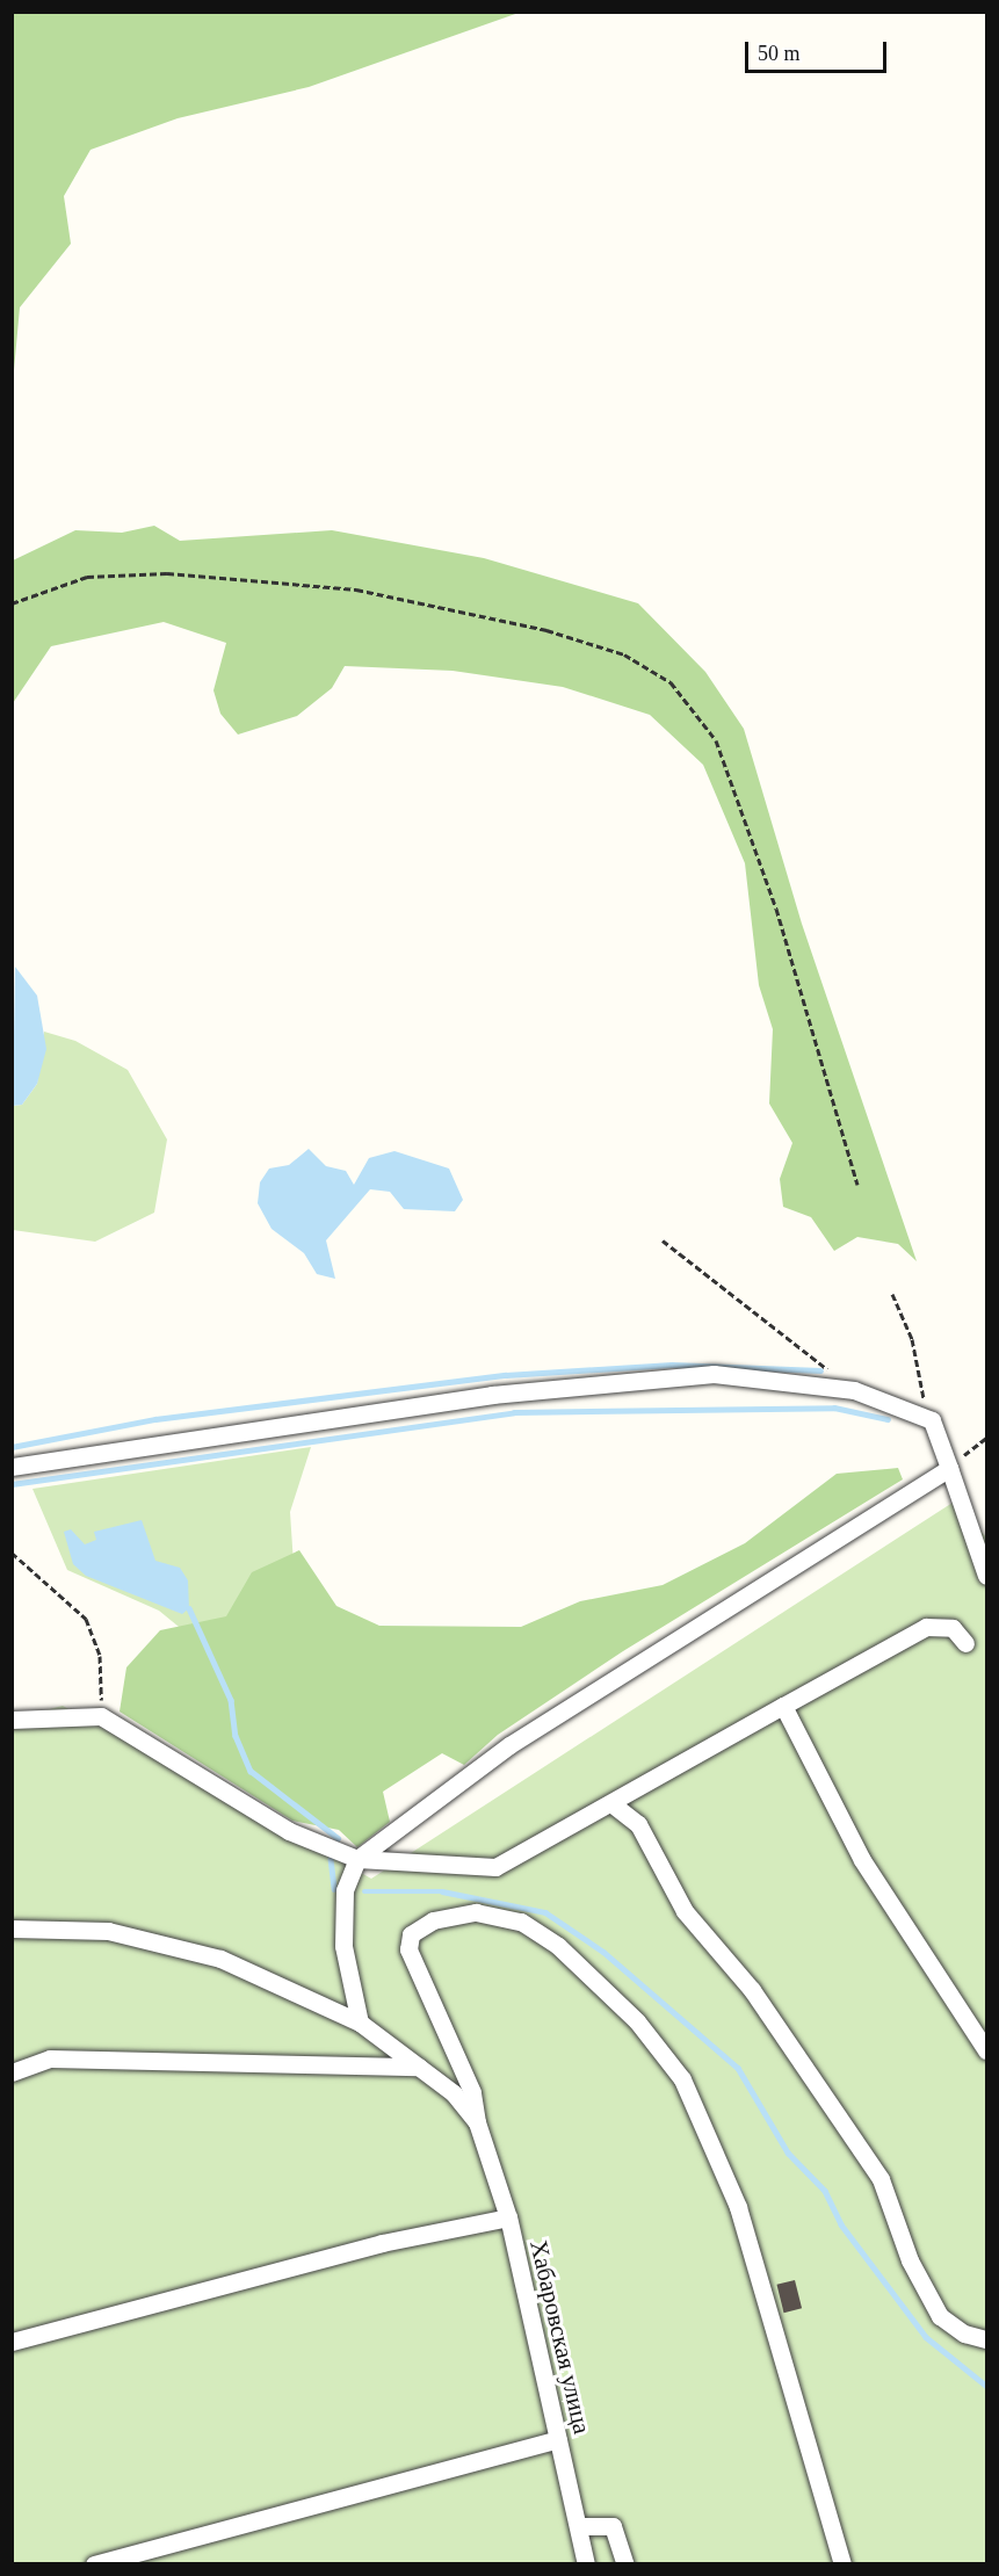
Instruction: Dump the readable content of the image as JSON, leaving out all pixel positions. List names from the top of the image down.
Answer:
{
  "streets": {
    "street": ["Хабаровская улица"]
  },
  "scale_bar": "50 m"
}
